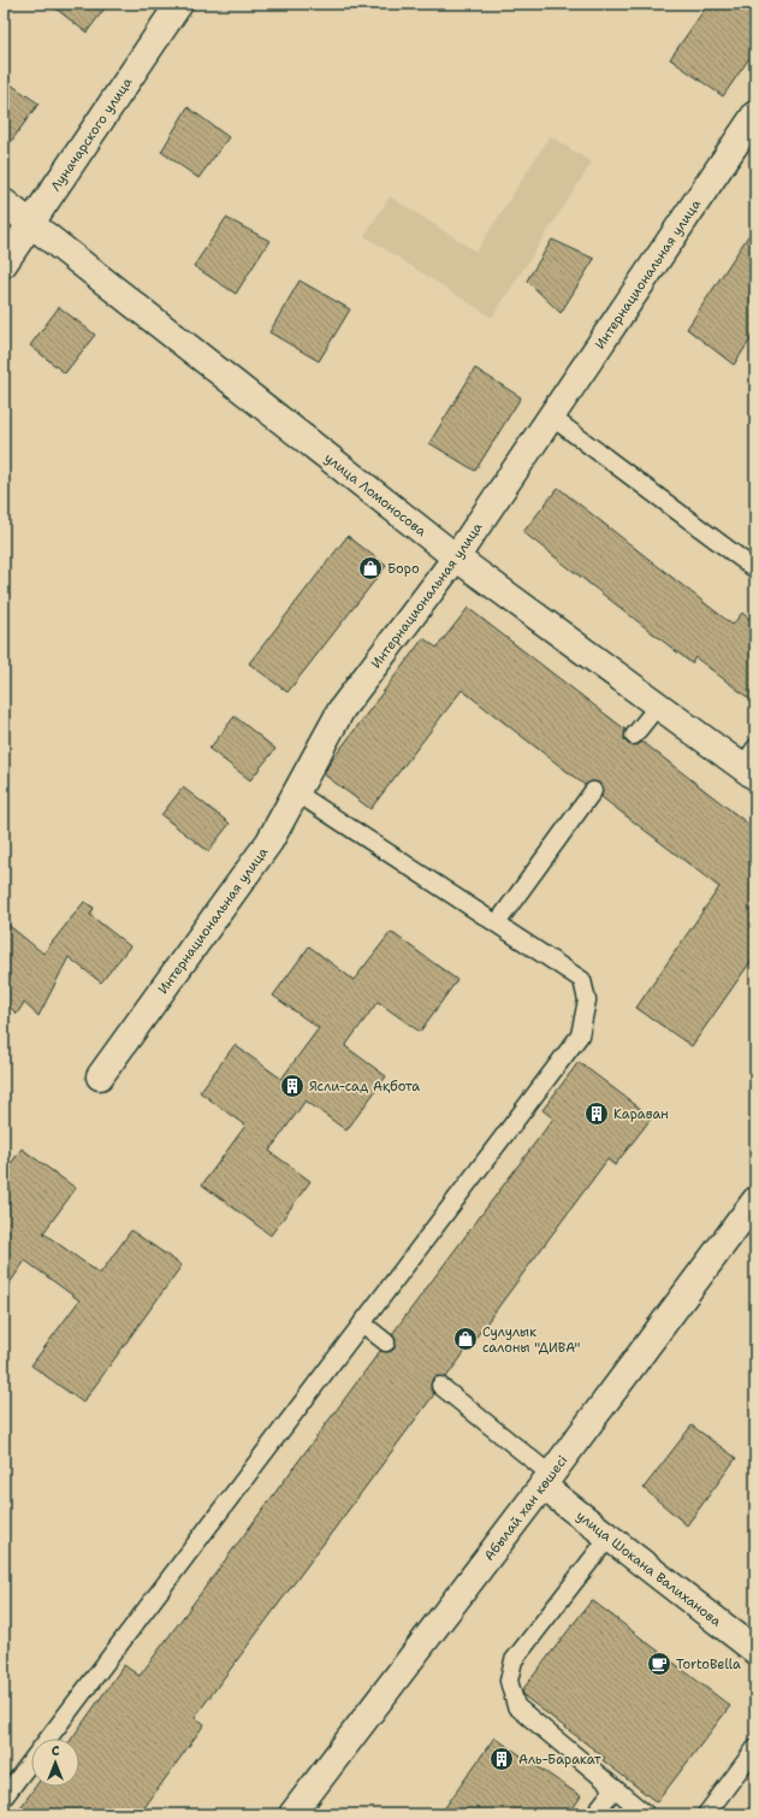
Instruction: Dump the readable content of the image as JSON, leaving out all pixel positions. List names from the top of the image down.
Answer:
{
  "streets": {
    "street": [
      "Луначарского улица",
      "Интернациональная улица",
      "улица Ломоносова",
      "Абылай хан көшесі",
      "улица Шокана Валиханова"
    ]
  },
  "crossings": [
    ["Луначарского улица", "улица Ломоносова"],
    ["Интернациональная улица", "улица Ломоносова"],
    ["Абылай хан көшесі", "улица Шокана Валиханова"]
  ],
  "places": {
    "shop": ["Боро", "Сулулык салоны \"ДИВА\""],
    "building": ["Ясли-сад Ақбота", "Караван", "Аль-Баракат"],
    "cafe": ["TortoBella"]
  },
  "north": "top"
}
